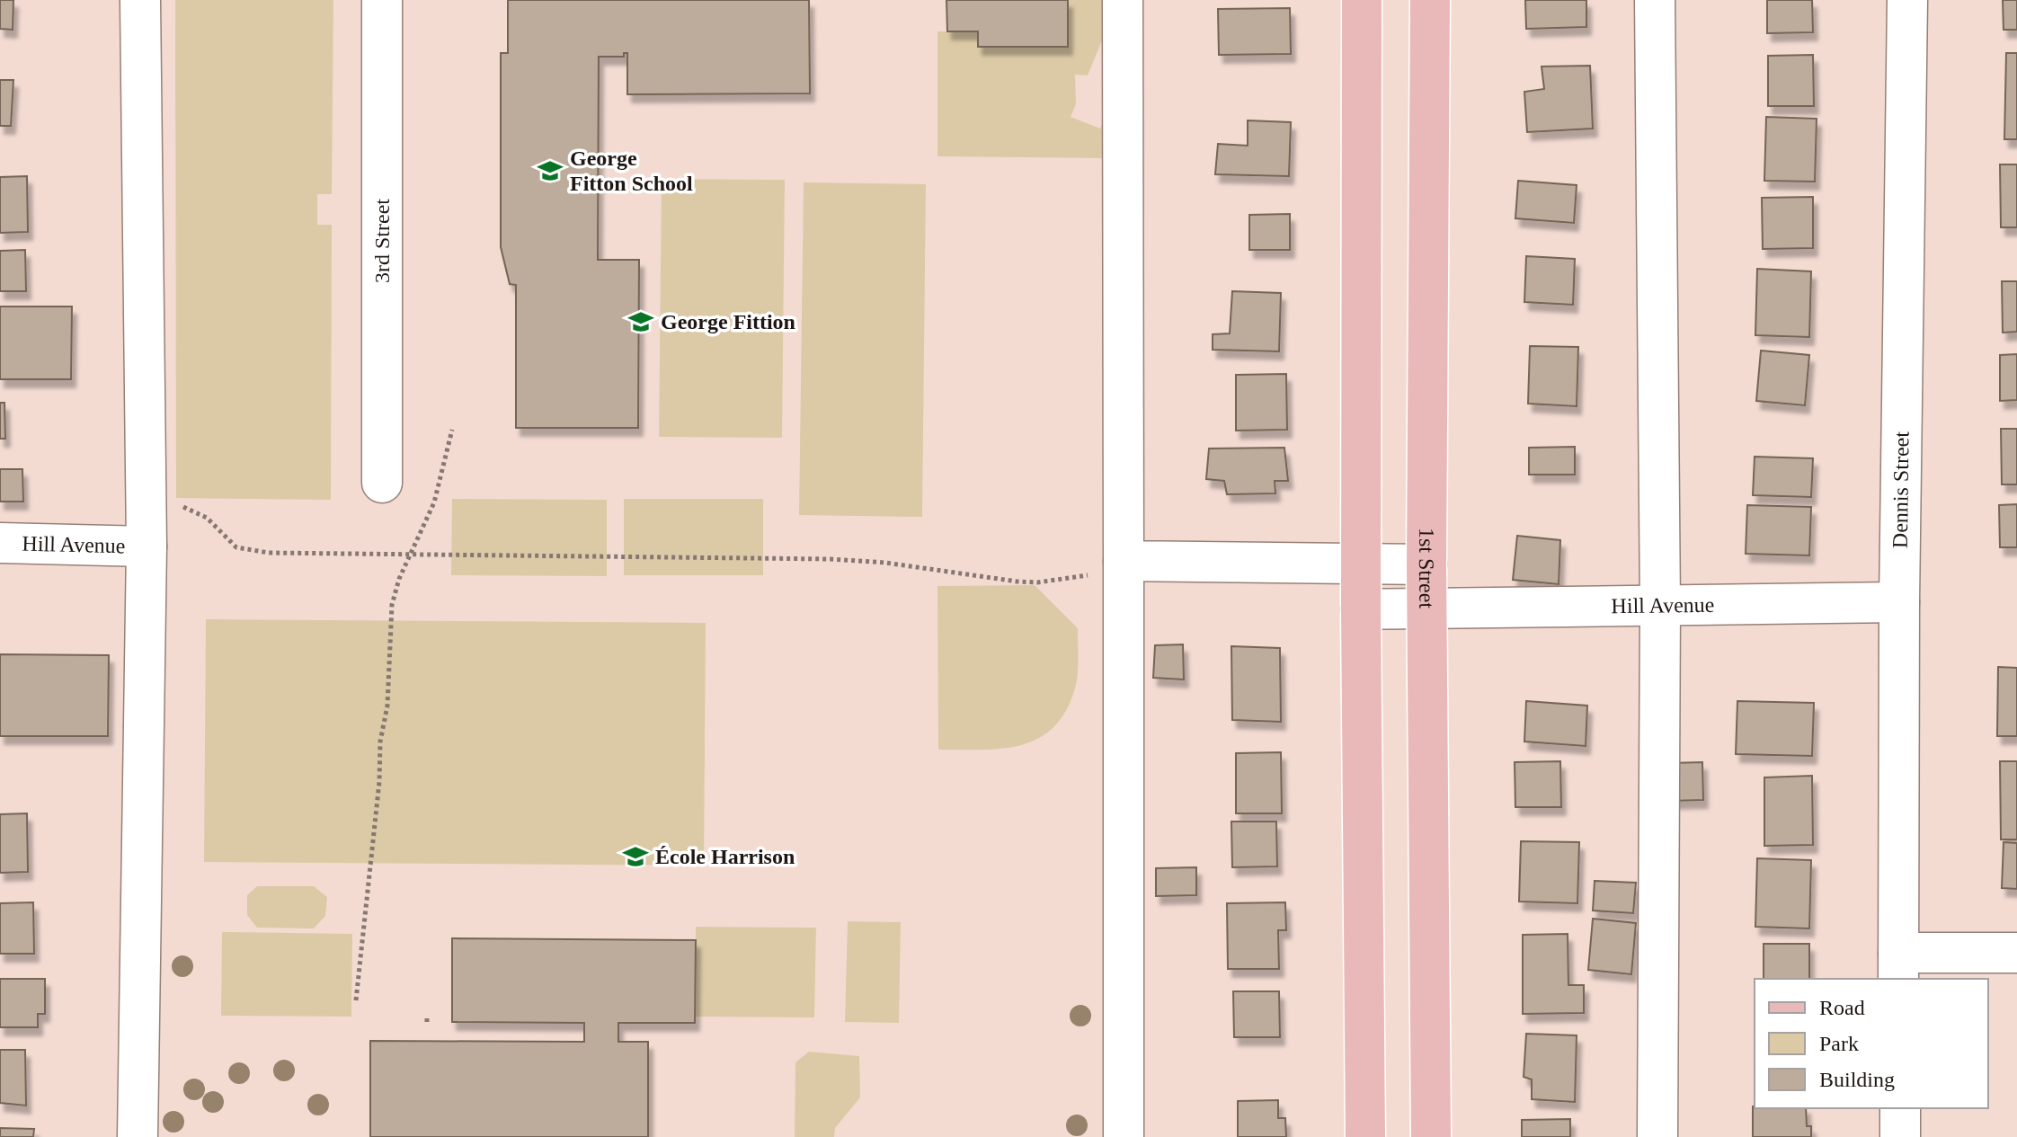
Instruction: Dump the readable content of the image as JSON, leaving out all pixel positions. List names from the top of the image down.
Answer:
{
  "streets": {
    "main road": ["1st Street"],
    "street": ["3rd Street", "Dennis Street", "Hill Avenue"]
  },
  "crossings": [
    ["Dennis Street", "Hill Avenue"],
    ["Hill Avenue", "1st Street"]
  ],
  "places": {
    "school or university": ["George Fitton School", "George Fittion", "École Harrison"]
  },
  "legend": ["Road", "Park", "Building"]
}
